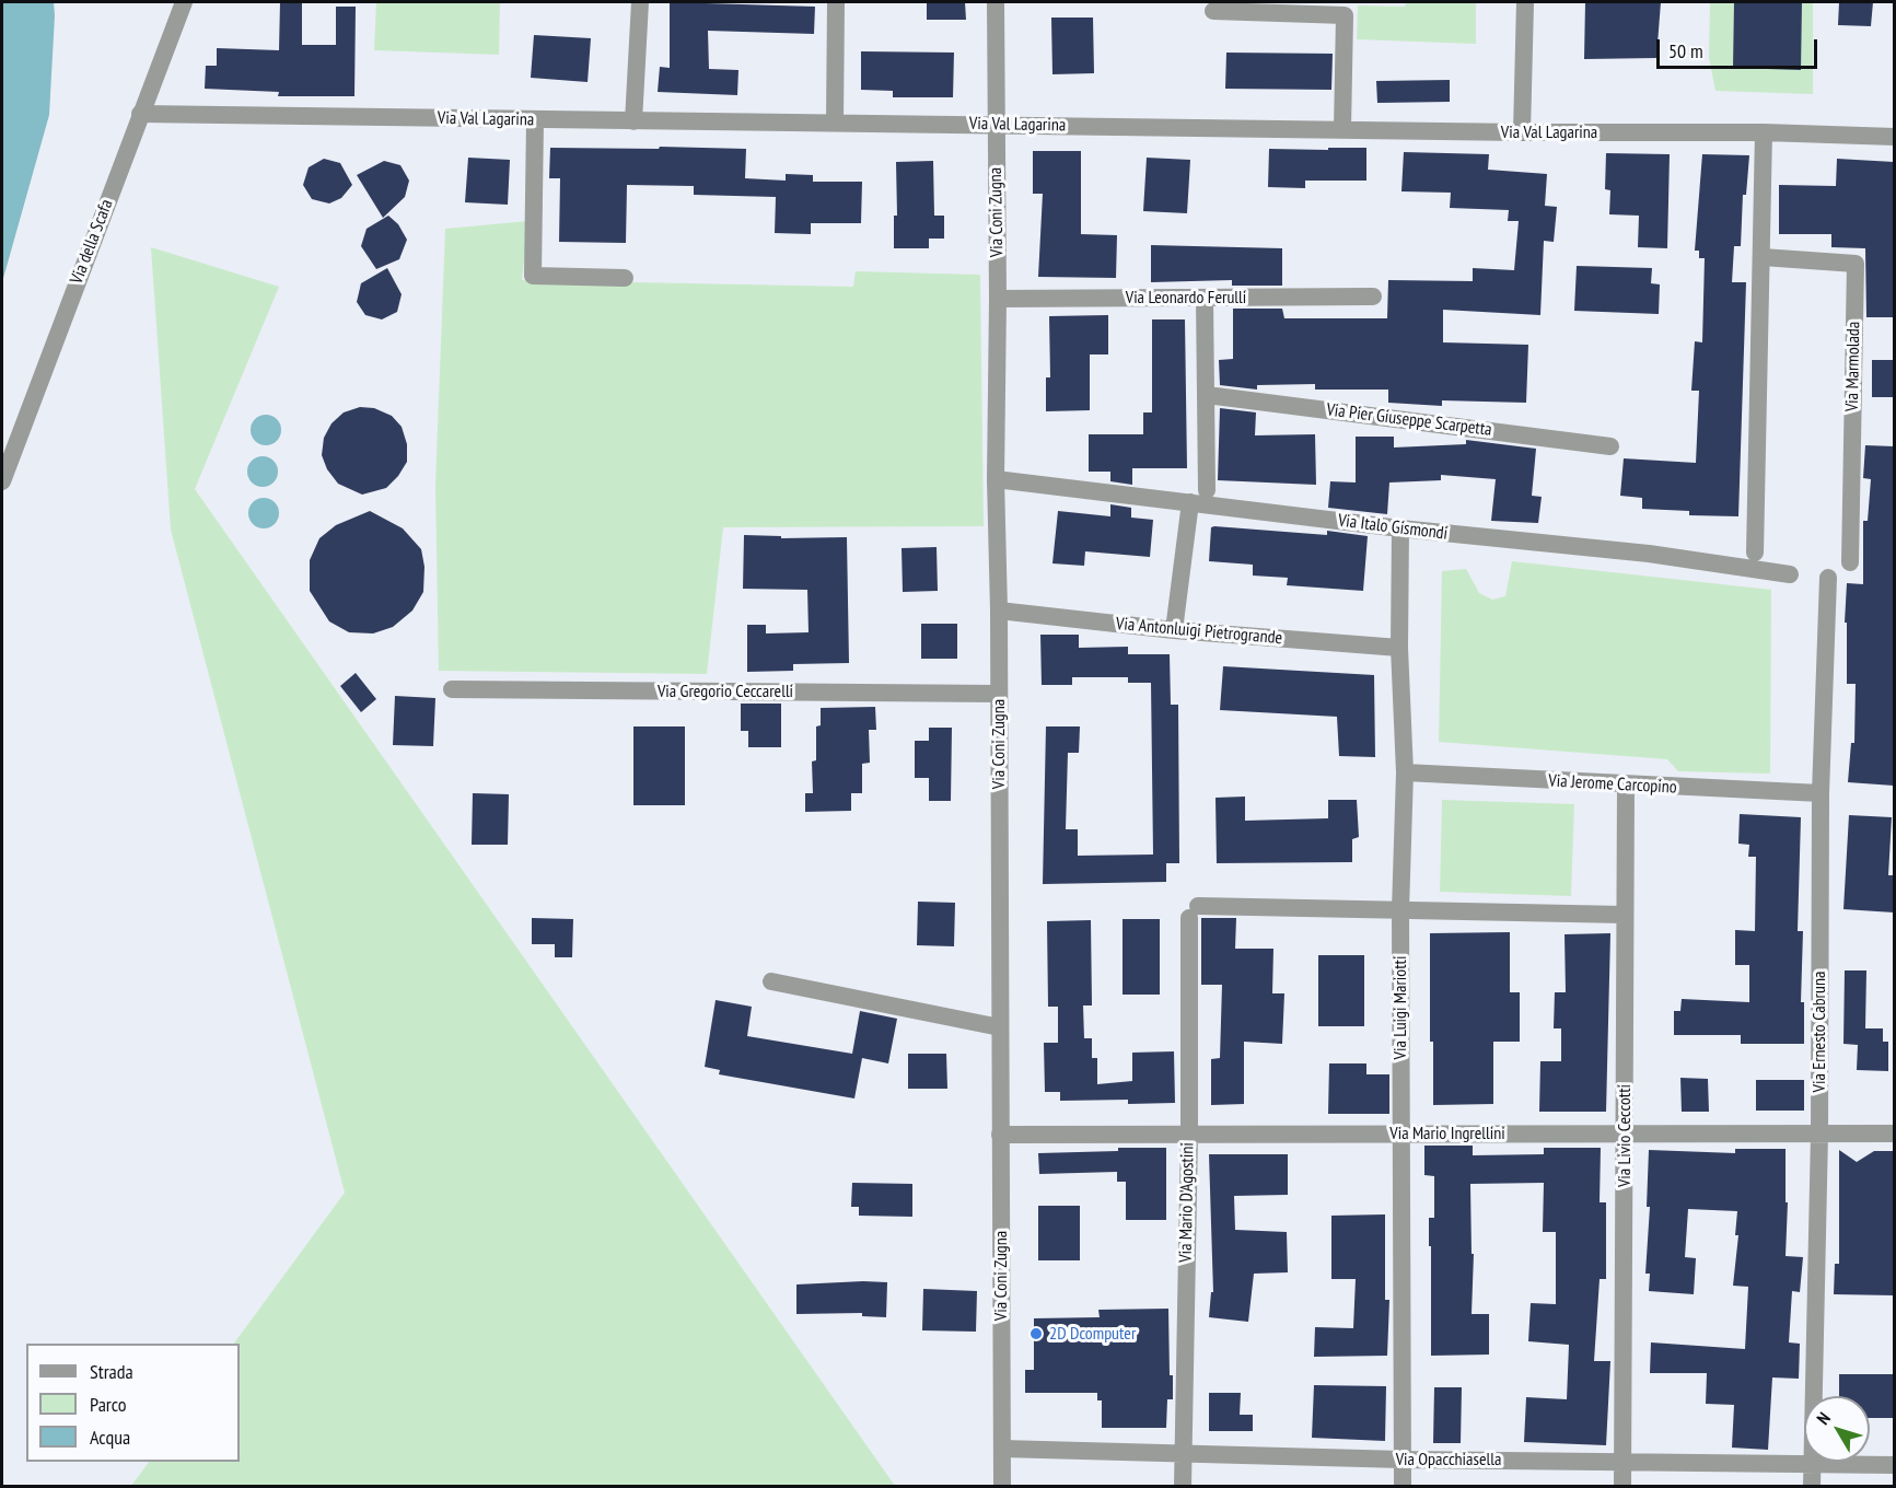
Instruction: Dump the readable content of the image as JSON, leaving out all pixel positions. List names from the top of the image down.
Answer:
{
  "streets": {
    "street": [
      "Via Val Lagarina",
      "Via Coni Zugna",
      "Via della Scafa",
      "Via Leonardo Ferulli",
      "Via Marmolada",
      "Via Pier Giuseppe Scarpetta",
      "Via Italo Gismondi",
      "Via Antonluigi Pietrogrande",
      "Via Gregorio Ceccarelli",
      "Via Jerome Carcopino",
      "Via Luigi Mariotti",
      "Via Ernesto Cabruna",
      "Via Mario Ingrellini",
      "Via Livio Ceccotti",
      "Via Mario D'Agostini",
      "Via Opacchiasella"
    ]
  },
  "crossings": [
    ["Via Val Lagarina", "Via Coni Zugna"],
    ["Via Val Lagarina", "Via della Scafa"],
    ["Via Coni Zugna", "Via Leonardo Ferulli"],
    ["Via Coni Zugna", "Via Italo Gismondi"],
    ["Via Coni Zugna", "Via Antonluigi Pietrogrande"],
    ["Via Coni Zugna", "Via Gregorio Ceccarelli"],
    ["Via Coni Zugna", "Via Mario Ingrellini"],
    ["Via Coni Zugna", "Via Opacchiasella"],
    ["Via Italo Gismondi", "Via Luigi Mariotti"],
    ["Via Antonluigi Pietrogrande", "Via Luigi Mariotti"],
    ["Via Jerome Carcopino", "Via Luigi Mariotti"],
    ["Via Jerome Carcopino", "Via Ernesto Cabruna"],
    ["Via Jerome Carcopino", "Via Livio Ceccotti"],
    ["Via Luigi Mariotti", "Via Mario Ingrellini"],
    ["Via Luigi Mariotti", "Via Mario D'Agostini"],
    ["Via Luigi Mariotti", "Via Opacchiasella"],
    ["Via Ernesto Cabruna", "Via Mario Ingrellini"],
    ["Via Ernesto Cabruna", "Via Opacchiasella"],
    ["Via Mario Ingrellini", "Via Livio Ceccotti"],
    ["Via Mario Ingrellini", "Via Mario D'Agostini"],
    ["Via Livio Ceccotti", "Via Opacchiasella"],
    ["Via Mario D'Agostini", "Via Opacchiasella"]
  ],
  "places": ["2D Dcomputer"],
  "legend": ["Strada", "Parco", "Acqua"],
  "scale_bar": "50 m",
  "north": "top left"
}
